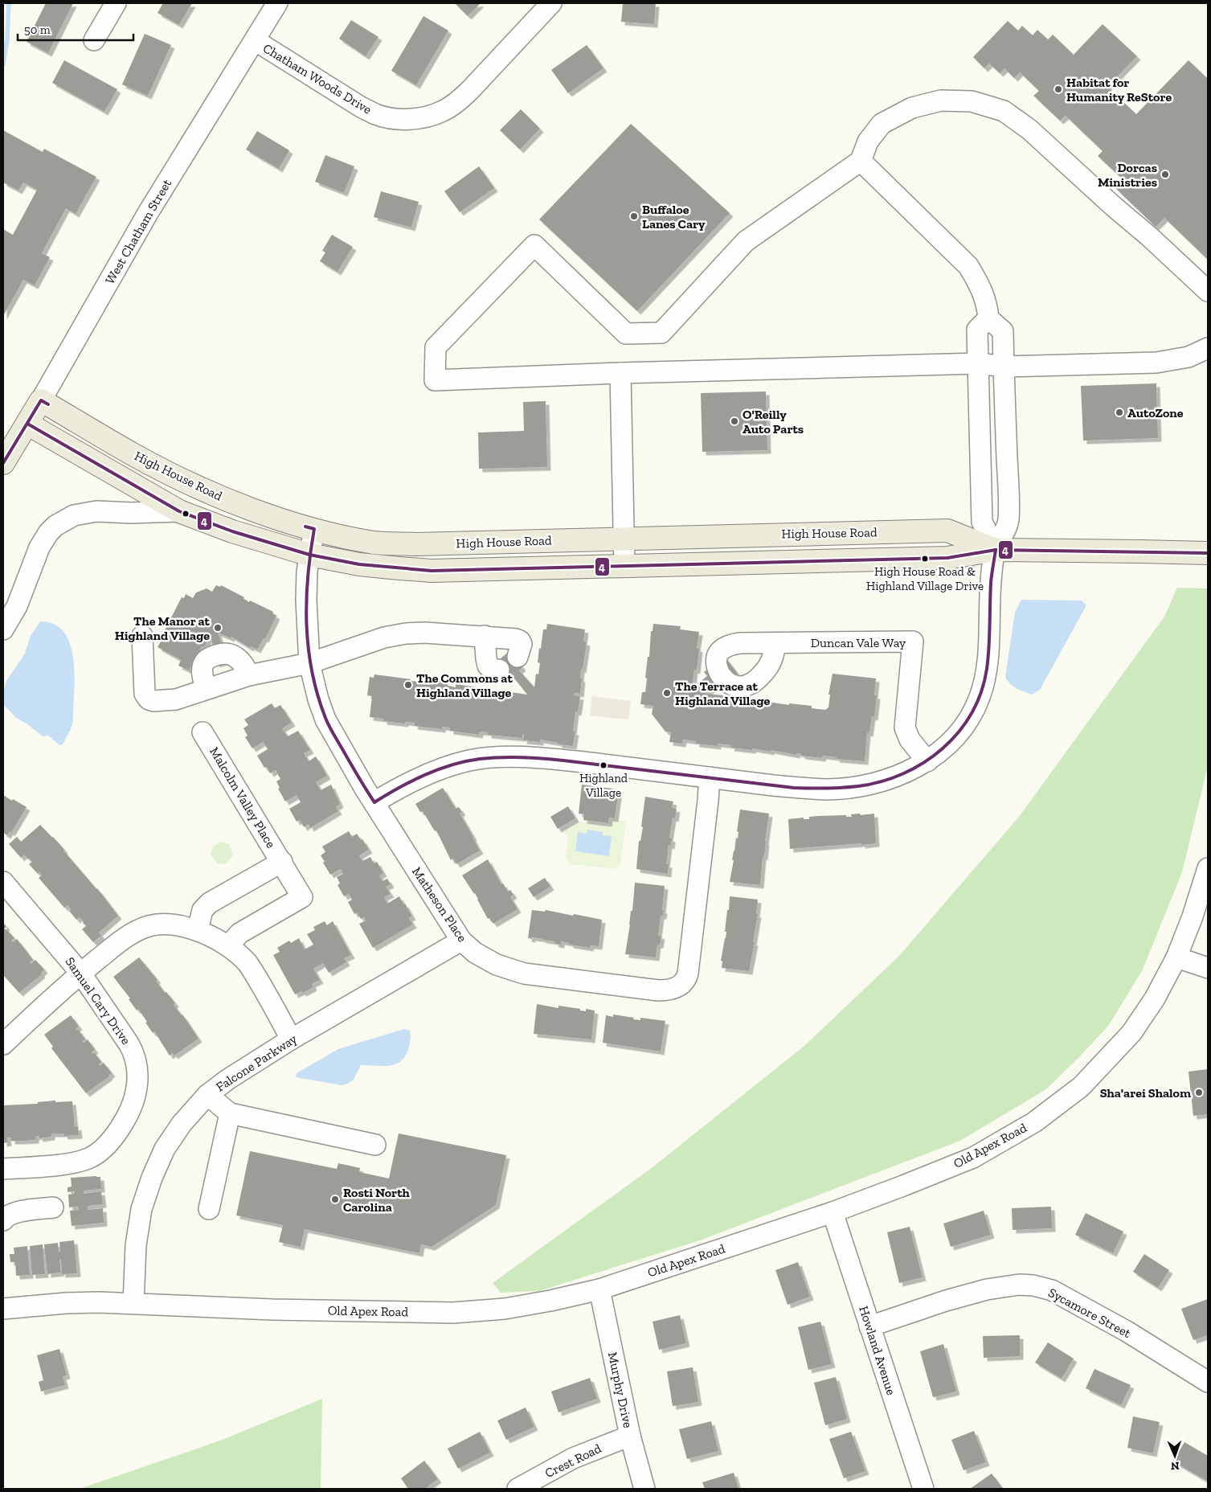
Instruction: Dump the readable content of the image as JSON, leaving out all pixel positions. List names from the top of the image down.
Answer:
{
  "streets": {
    "main road": ["West Chatham Street", "High House Road"],
    "street": [
      "Chatham Woods Drive",
      "Duncan Vale Way",
      "Malcolm Valley Place",
      "Matheson Place",
      "Samuel Cary Drive",
      "Falcone Parkway",
      "Old Apex Road",
      "Sycamore Street",
      "Howland Avenue",
      "Murphy Drive",
      "Crest Road"
    ]
  },
  "crossings": [
    ["Chatham Woods Drive", "West Chatham Street"],
    ["West Chatham Street", "High House Road"],
    ["High House Road", "Matheson Place"],
    ["Matheson Place", "Falcone Parkway"],
    ["Falcone Parkway", "Old Apex Road"],
    ["Old Apex Road", "Howland Avenue"],
    ["Old Apex Road", "Murphy Drive"],
    ["Sycamore Street", "Howland Avenue"],
    ["Murphy Drive", "Crest Road"]
  ],
  "places": [
    "Habitat for Humanity ReStore",
    "Dorcas Ministries",
    "Buffaloe Lanes Cary",
    "AutoZone",
    "O'Reilly Auto Parts",
    "High House Road & Highland Village Drive",
    "The Manor at Highland Village",
    "The Commons at Highland Village",
    "The Terrace at Highland Village",
    "Highland Village",
    "Sha'arei Shalom",
    "Rosti North Carolina"
  ],
  "lines": ["transit line 4"],
  "scale_bar": "50 m",
  "north": "bottom"
}
